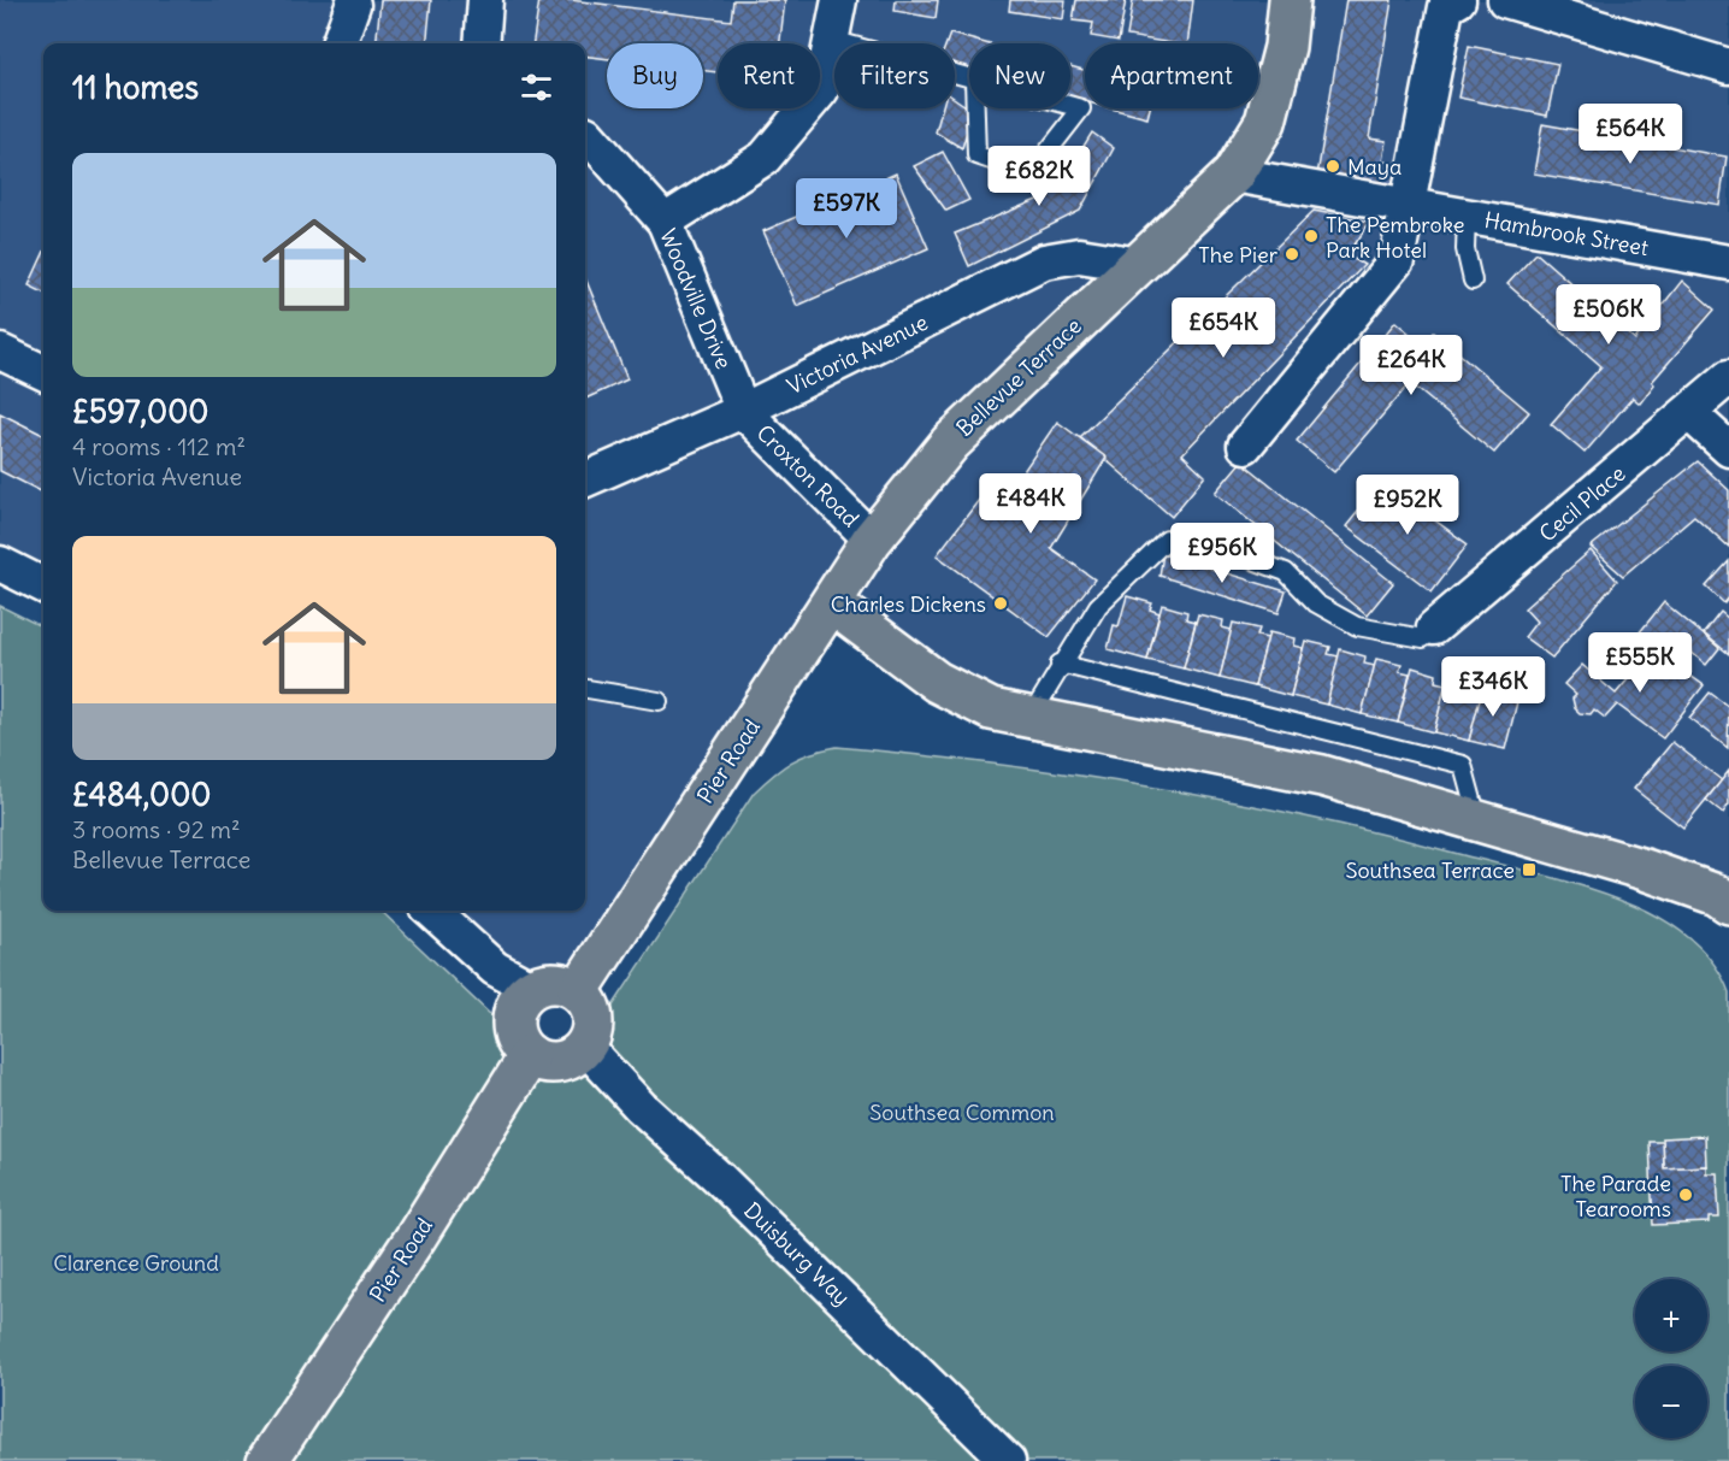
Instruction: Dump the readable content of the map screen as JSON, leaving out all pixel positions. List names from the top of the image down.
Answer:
{
  "streets": {
    "main road": ["Bellevue Terrace", "Pier Road"],
    "street": [
      "Hambrook Street",
      "Woodville Drive",
      "Victoria Avenue",
      "Croxton Road",
      "Cecil Place",
      "Duisburg Way"
    ]
  },
  "crossings": [
    ["Hambrook Street", "Bellevue Terrace"],
    ["Woodville Drive", "Victoria Avenue"],
    ["Woodville Drive", "Croxton Road"],
    ["Victoria Avenue", "Bellevue Terrace"],
    ["Victoria Avenue", "Croxton Road"],
    ["Bellevue Terrace", "Croxton Road"],
    ["Bellevue Terrace", "Pier Road"],
    ["Pier Road", "Duisburg Way"]
  ],
  "parks": ["Southsea Common", "Clarence Ground"],
  "places": {
    "other": [
      "Maya",
      "The Pembroke Park Hotel",
      "The Pier",
      "Charles Dickens",
      "The Parade Tearooms"
    ],
    "transit": ["Southsea Terrace"]
  },
  "page": {
    "chip": [
      "Buy",
      "Rent",
      "Filters",
      "New",
      "Apartment"
    ],
    "heading": "11 homes",
    "price": [
      "£564K",
      "£682K",
      "£597K",
      "£506K",
      "£654K",
      "£264K",
      "£484K",
      "£952K",
      "£956K",
      "£555K",
      "£346K"
    ],
    "list": [
      {
        "name": "£597,000",
        "note": "4 rooms · 112 m² · Victoria Avenue"
      },
      {
        "name": "£484,000",
        "note": "3 rooms · 92 m² · Bellevue Terrace"
      }
    ],
    "map_buttons": ["+", "−"]
  }
}
